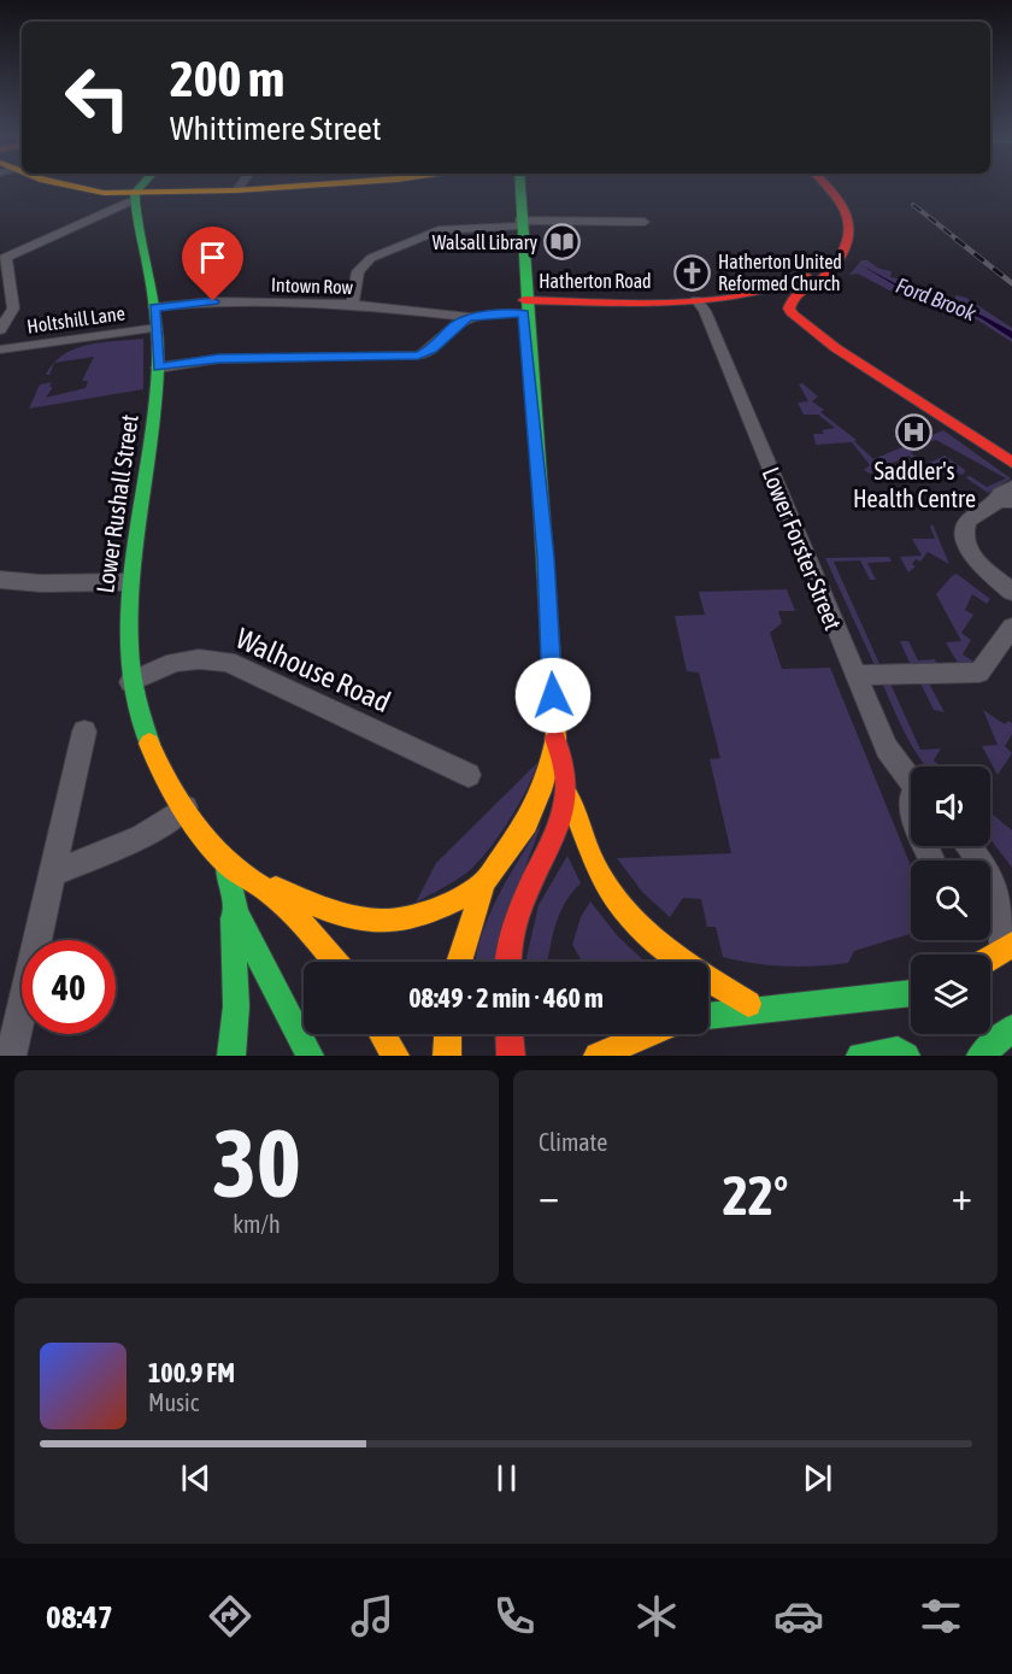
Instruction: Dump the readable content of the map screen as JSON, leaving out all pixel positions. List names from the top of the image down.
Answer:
{
  "streets": {
    "main road": ["Hatherton Road", "Lower Rushall Street"],
    "street": [
      "Intown Row",
      "Holtshill Lane",
      "Lower Forster Street",
      "Walhouse Road"
    ]
  },
  "crossings": [
    ["Hatherton Road", "Intown Row"],
    ["Hatherton Road", "Lower Forster Street"],
    ["Intown Row", "Lower Rushall Street"],
    ["Holtshill Lane", "Lower Rushall Street"],
    ["Lower Rushall Street", "Walhouse Road"]
  ],
  "water": ["Ford Brook"],
  "places": {
    "library": ["Walsall Library"],
    "church": ["Hatherton United Reformed Church"],
    "hospital": ["Saddler's Health Centre"]
  },
  "page": {
    "turn": ["200 m", "Whittimere Street"],
    "limit": "40",
    "trip": "08:49 · 2 min · 460 m",
    "tile": [
      ["30", "km/h"],
      "Climate"
    ],
    "heat": ["−", "22°", "+"],
    "song": ["100.9 FM", "Music"],
    "tabs": "08:47"
  }
}
